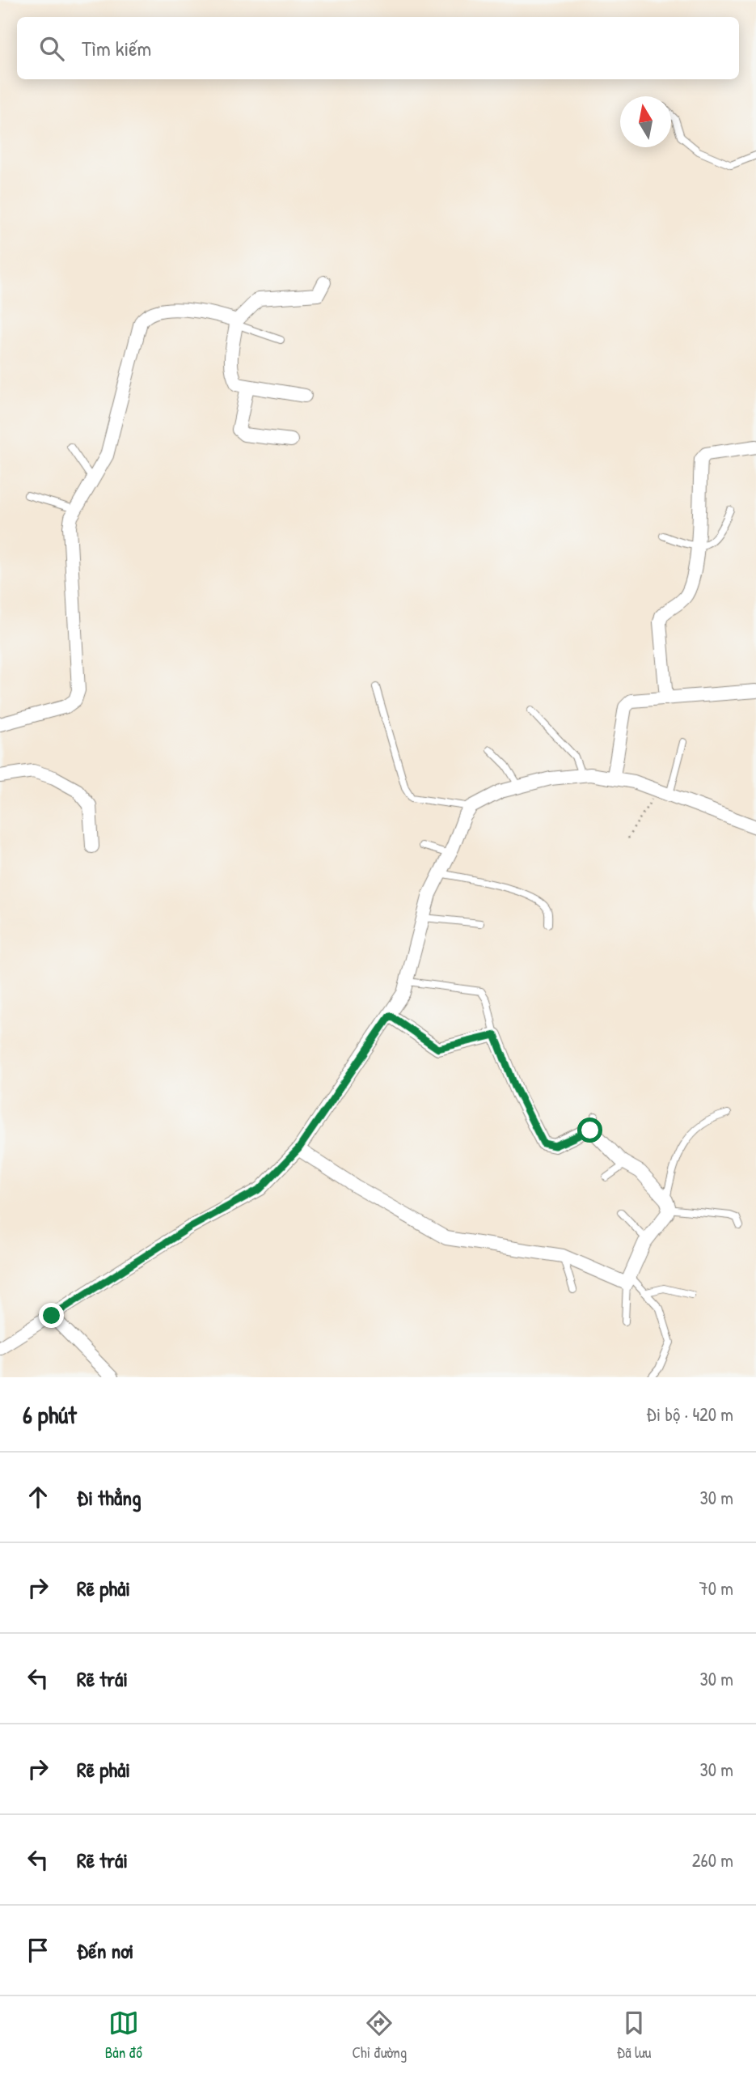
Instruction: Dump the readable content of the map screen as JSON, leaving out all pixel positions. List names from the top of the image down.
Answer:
{
  "north": "top",
  "page": {
    "search": "Tìm kiếm",
    "heading": ["6 phút", "Đi bộ · 420 m"],
    "list": [
      ["Đi thẳng", "30 m"],
      ["Rẽ phải", "70 m"],
      ["Rẽ trái", "30 m"],
      ["Rẽ phải", "30 m"],
      ["Rẽ trái", "260 m"],
      "Đến nơi"
    ],
    "nav": ["Bản đồ", "Chỉ đường", "Đã lưu"]
  }
}
